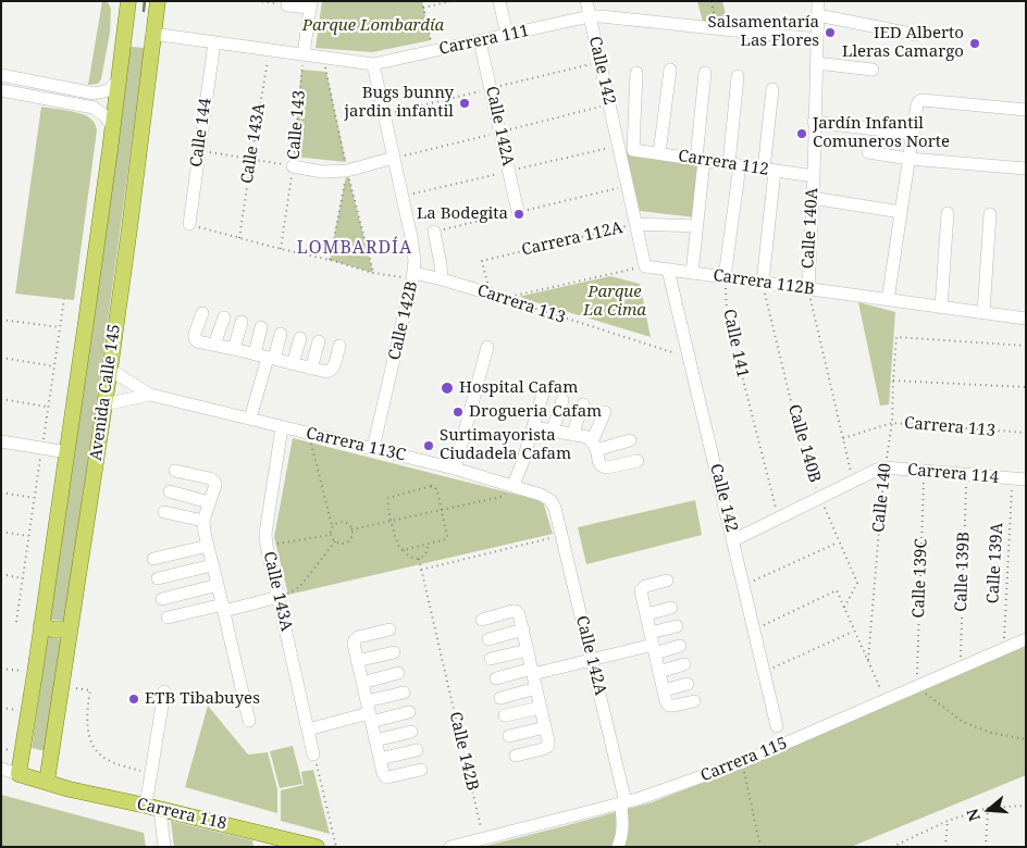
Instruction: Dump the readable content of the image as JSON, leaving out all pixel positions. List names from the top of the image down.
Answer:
{
  "streets": {
    "main road": ["Avenida Calle 145", "Carrera 118"],
    "street": [
      "Carrera 111",
      "Calle 142",
      "Calle 142A",
      "Calle 144",
      "Calle 143A",
      "Carrera 112",
      "Calle 140A",
      "Carrera 112A",
      "Carrera 112B",
      "Carrera 113",
      "Calle 142B",
      "Carrera 113C",
      "Carrera 114",
      "Carrera 115"
    ],
    "path": [
      "Calle 143",
      "Calle 141",
      "Calle 140B",
      "Calle 140",
      "Calle 139A",
      "Calle 139B",
      "Calle 139C"
    ]
  },
  "crossings": [
    ["Carrera 111", "Calle 142"],
    ["Carrera 111", "Calle 143"],
    ["Carrera 111", "Calle 142A"],
    ["Carrera 111", "Calle 144"],
    ["Carrera 111", "Calle 143A"],
    ["Carrera 111", "Calle 140A"],
    ["Carrera 111", "Calle 142B"],
    ["Carrera 111", "Avenida Calle 145"],
    ["Calle 142", "Carrera 112A"],
    ["Calle 142", "Carrera 112B"],
    ["Calle 142", "Carrera 113"],
    ["Calle 142", "Carrera 114"],
    ["Calle 142A", "Carrera 113C"],
    ["Calle 142A", "Carrera 115"],
    ["Calle 143A", "Carrera 113C"],
    ["Carrera 112", "Calle 140A"],
    ["Calle 140A", "Carrera 112B"],
    ["Calle 140A", "Carrera 113"],
    ["Calle 140A", "Carrera 114"],
    ["Carrera 112A", "Carrera 113"],
    ["Carrera 112B", "Calle 141"],
    ["Carrera 112B", "Calle 140B"],
    ["Carrera 113", "Calle 142B"],
    ["Carrera 113", "Calle 140"],
    ["Calle 142B", "Carrera 113C"],
    ["Calle 142B", "Carrera 115"],
    ["Calle 141", "Carrera 114"],
    ["Avenida Calle 145", "Carrera 113C"],
    ["Avenida Calle 145", "Carrera 118"],
    ["Calle 140B", "Carrera 114"],
    ["Carrera 114", "Calle 140"],
    ["Carrera 114", "Calle 139A"],
    ["Carrera 114", "Calle 139B"],
    ["Carrera 114", "Calle 139C"],
    ["Calle 139A", "Carrera 115"],
    ["Calle 139B", "Carrera 115"],
    ["Calle 139C", "Carrera 115"]
  ],
  "districts": ["LOMBARDÍA"],
  "parks": ["Parque Lombardía", "Parque La Cima"],
  "places": [
    "Salsamentaría Las Flores",
    "IED Alberto Lleras Camargo",
    "Bugs bunny jardin infantil",
    "Jardín Infantil Comuneros Norte",
    "La Bodegita",
    "Hospital Cafam",
    "Drogueria Cafam",
    "Surtimayorista Ciudadela Cafam",
    "ETB Tibabuyes"
  ],
  "north": "left"
}
